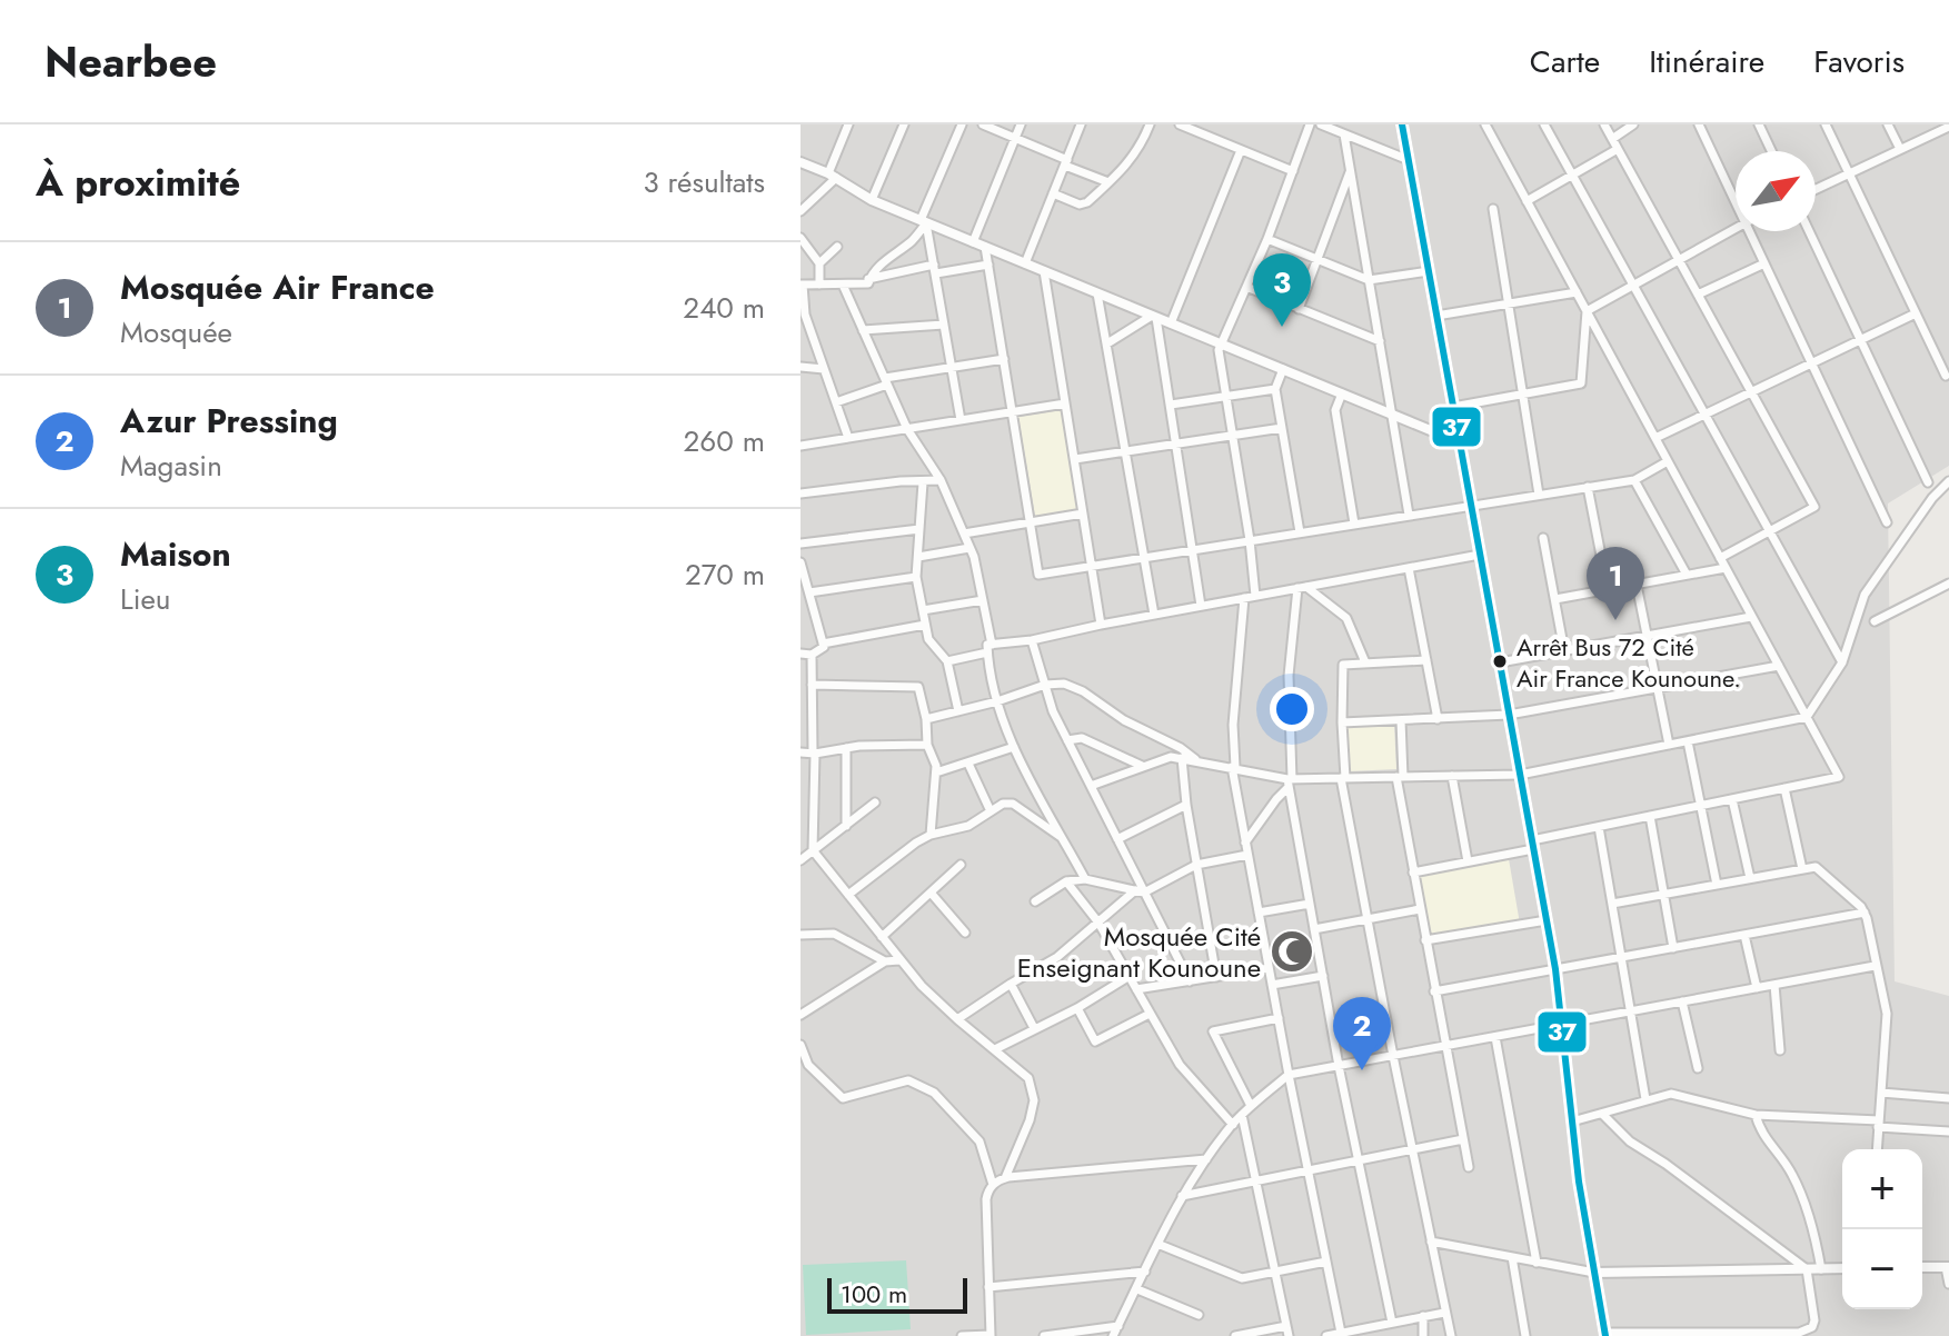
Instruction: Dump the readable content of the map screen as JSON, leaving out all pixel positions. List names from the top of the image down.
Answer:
{
  "places": {
    "other": ["Arrêt Bus 72 Cité Air France Kounoune."],
    "mosque": ["Mosquée Cité Enseignant Kounoune"]
  },
  "lines": ["transit line 37"],
  "scale_bar": "100 m",
  "north": "top right",
  "page": {
    "header": "Nearbee",
    "nav": ["Carte", "Itinéraire", "Favoris"],
    "heading": ["À proximité", "3 résultats"],
    "list": [
      {
        "mark": "1",
        "name": "Mosquée Air France",
        "note": "Mosquée",
        "value": "240 m"
      },
      {
        "mark": "2",
        "name": "Azur Pressing",
        "note": "Magasin",
        "value": "260 m"
      },
      {
        "mark": "3",
        "name": "Maison",
        "note": "Lieu",
        "value": "270 m"
      }
    ],
    "pins": ["3", "1", "2"],
    "map_buttons": ["+", "−"],
    "scale": "100 m"
  }
}
